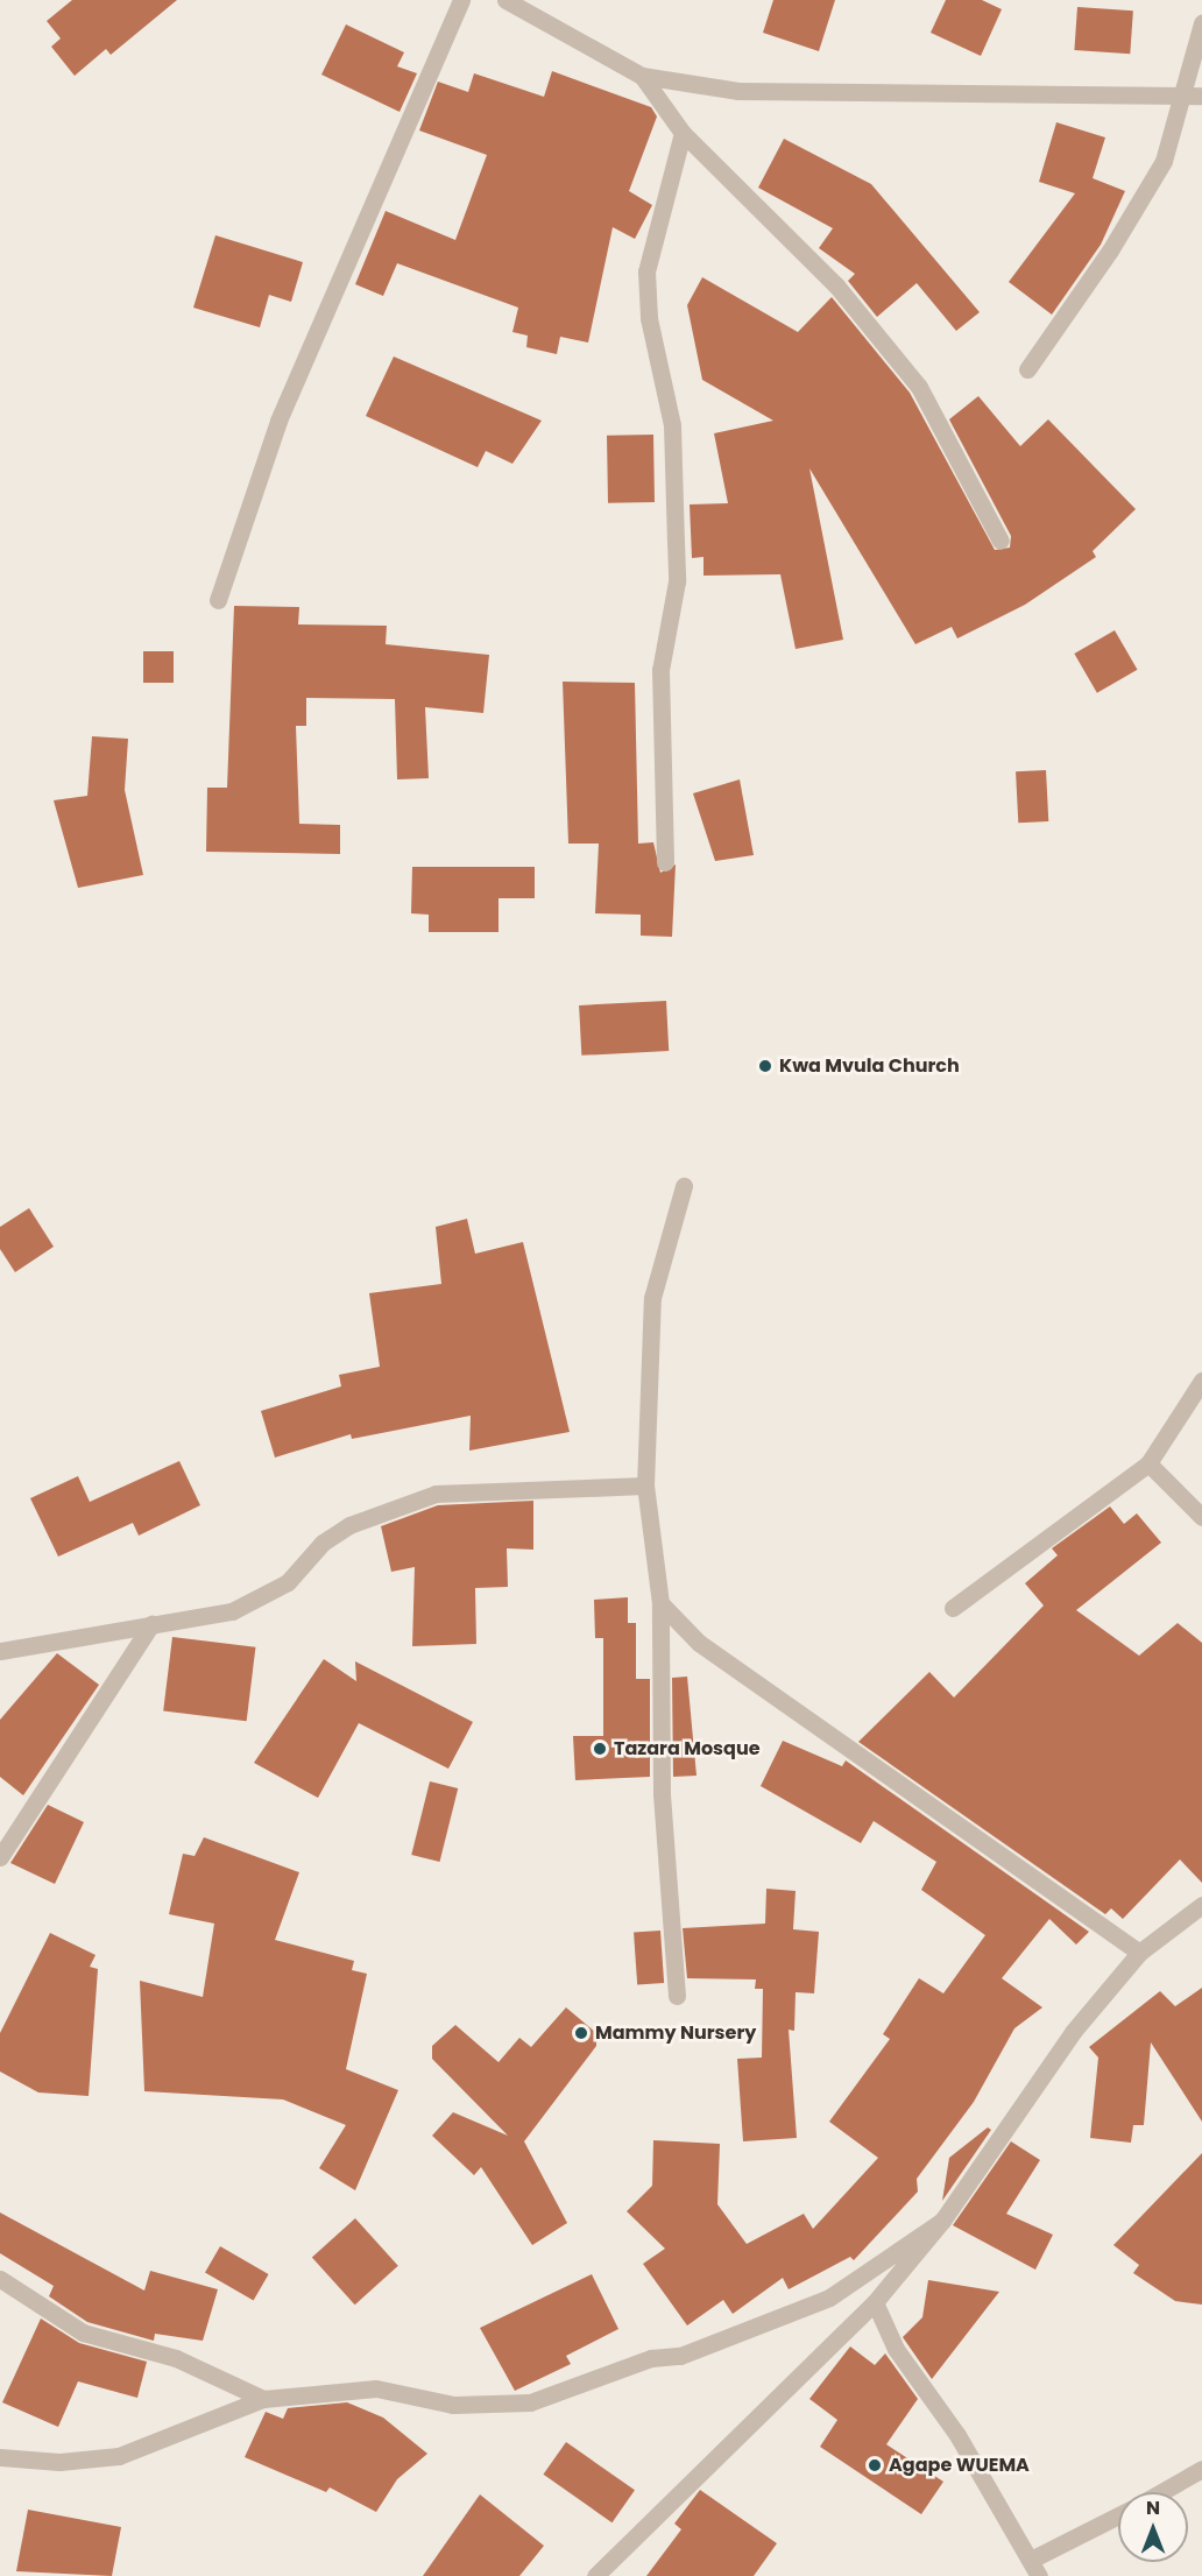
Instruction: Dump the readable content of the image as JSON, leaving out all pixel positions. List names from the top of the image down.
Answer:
{
  "places": [
    "Kwa Mvula Church",
    "Tazara Mosque",
    "Mammy Nursery",
    "Agape WUEMA"
  ],
  "north": "top"
}
